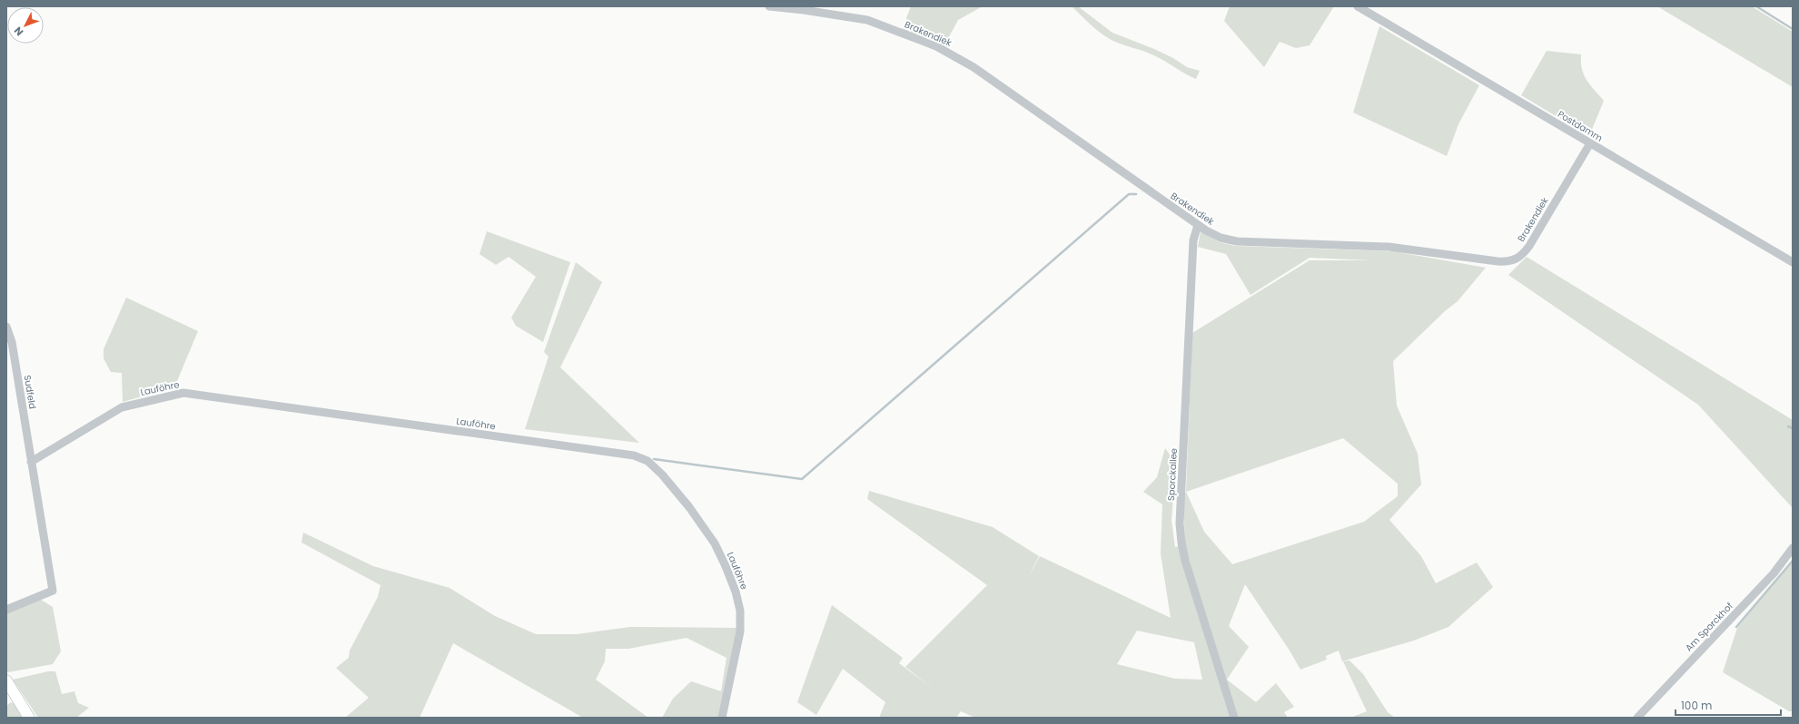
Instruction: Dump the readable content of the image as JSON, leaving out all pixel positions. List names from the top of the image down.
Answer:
{
  "streets": {
    "street": [
      "Brakendiek",
      "Postdamm",
      "Lauföhre",
      "Sudfeld",
      "Sporckallee",
      "Am Sporckhof"
    ]
  },
  "crossings": [
    ["Brakendiek", "Postdamm"],
    ["Brakendiek", "Sporckallee"],
    ["Lauföhre", "Sudfeld"]
  ],
  "scale_bar": "100 m",
  "north": "bottom left"
}
